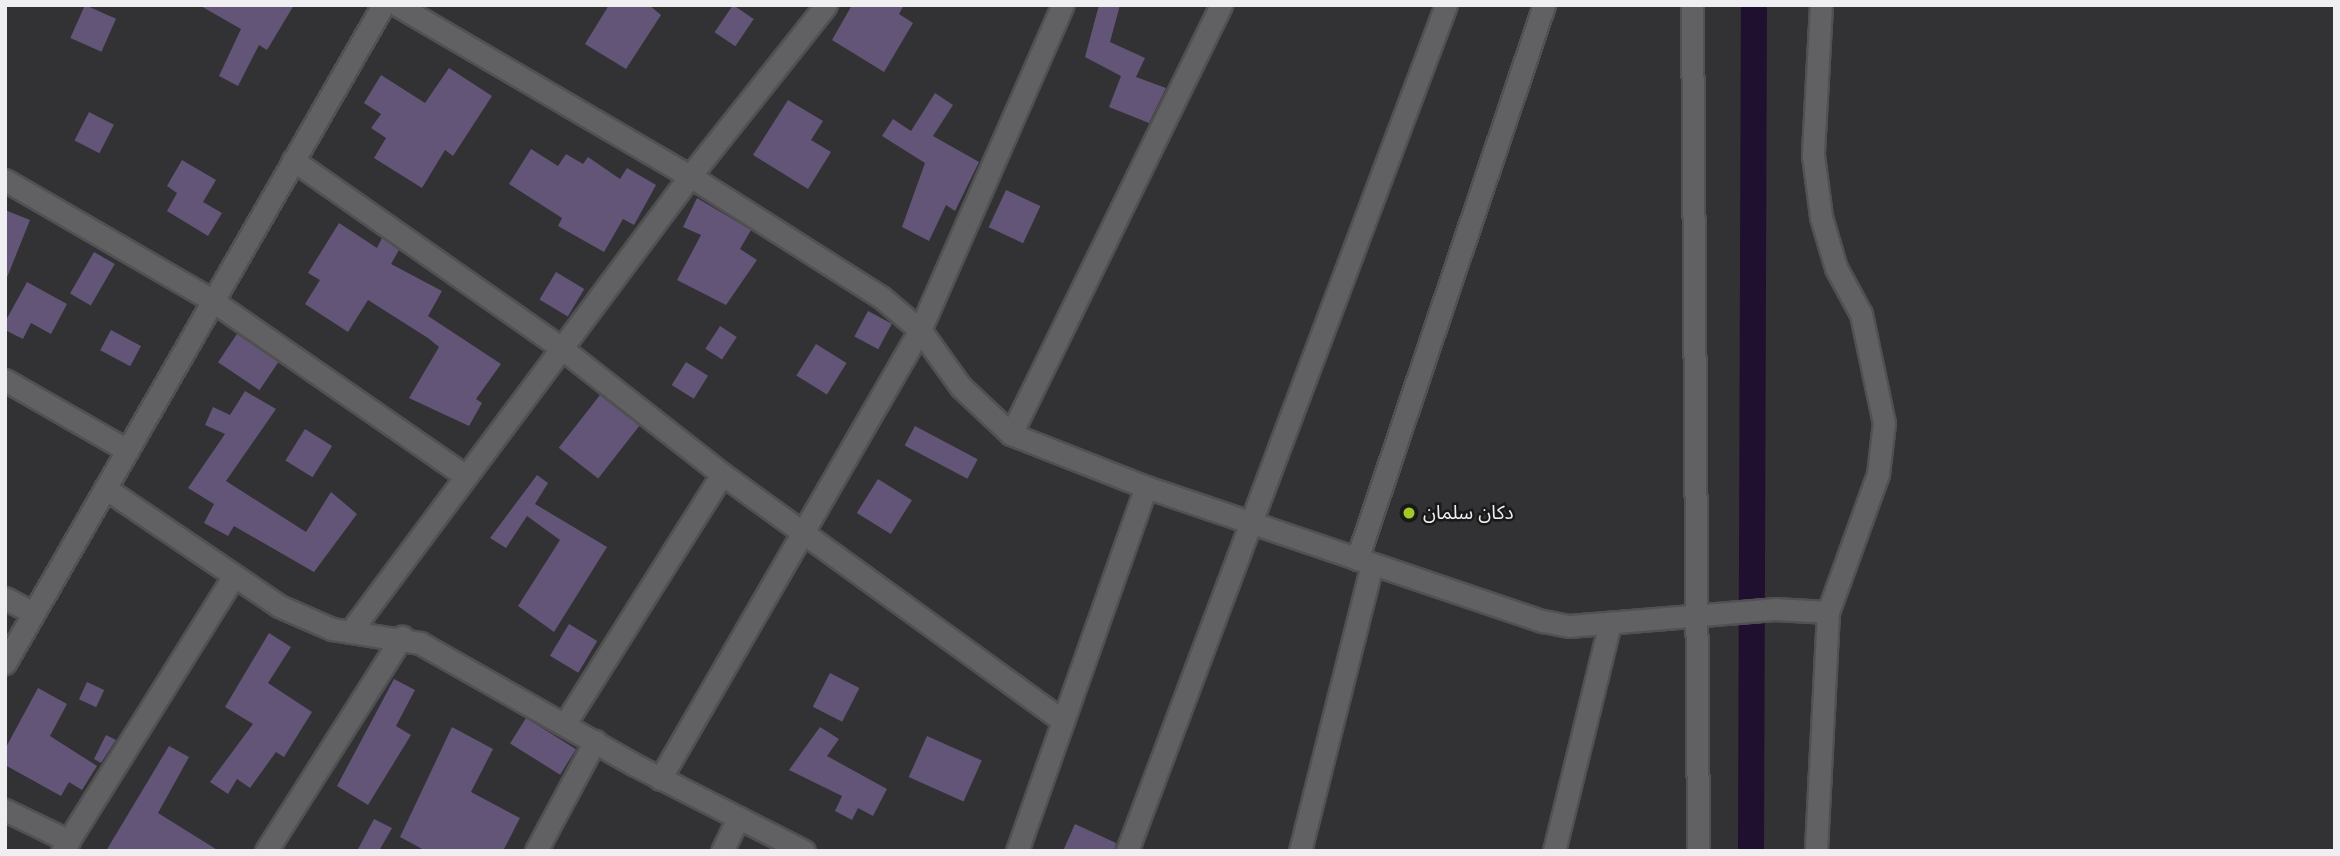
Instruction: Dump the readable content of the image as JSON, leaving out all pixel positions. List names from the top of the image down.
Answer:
{
  "places": ["دكان سلمان"]
}
